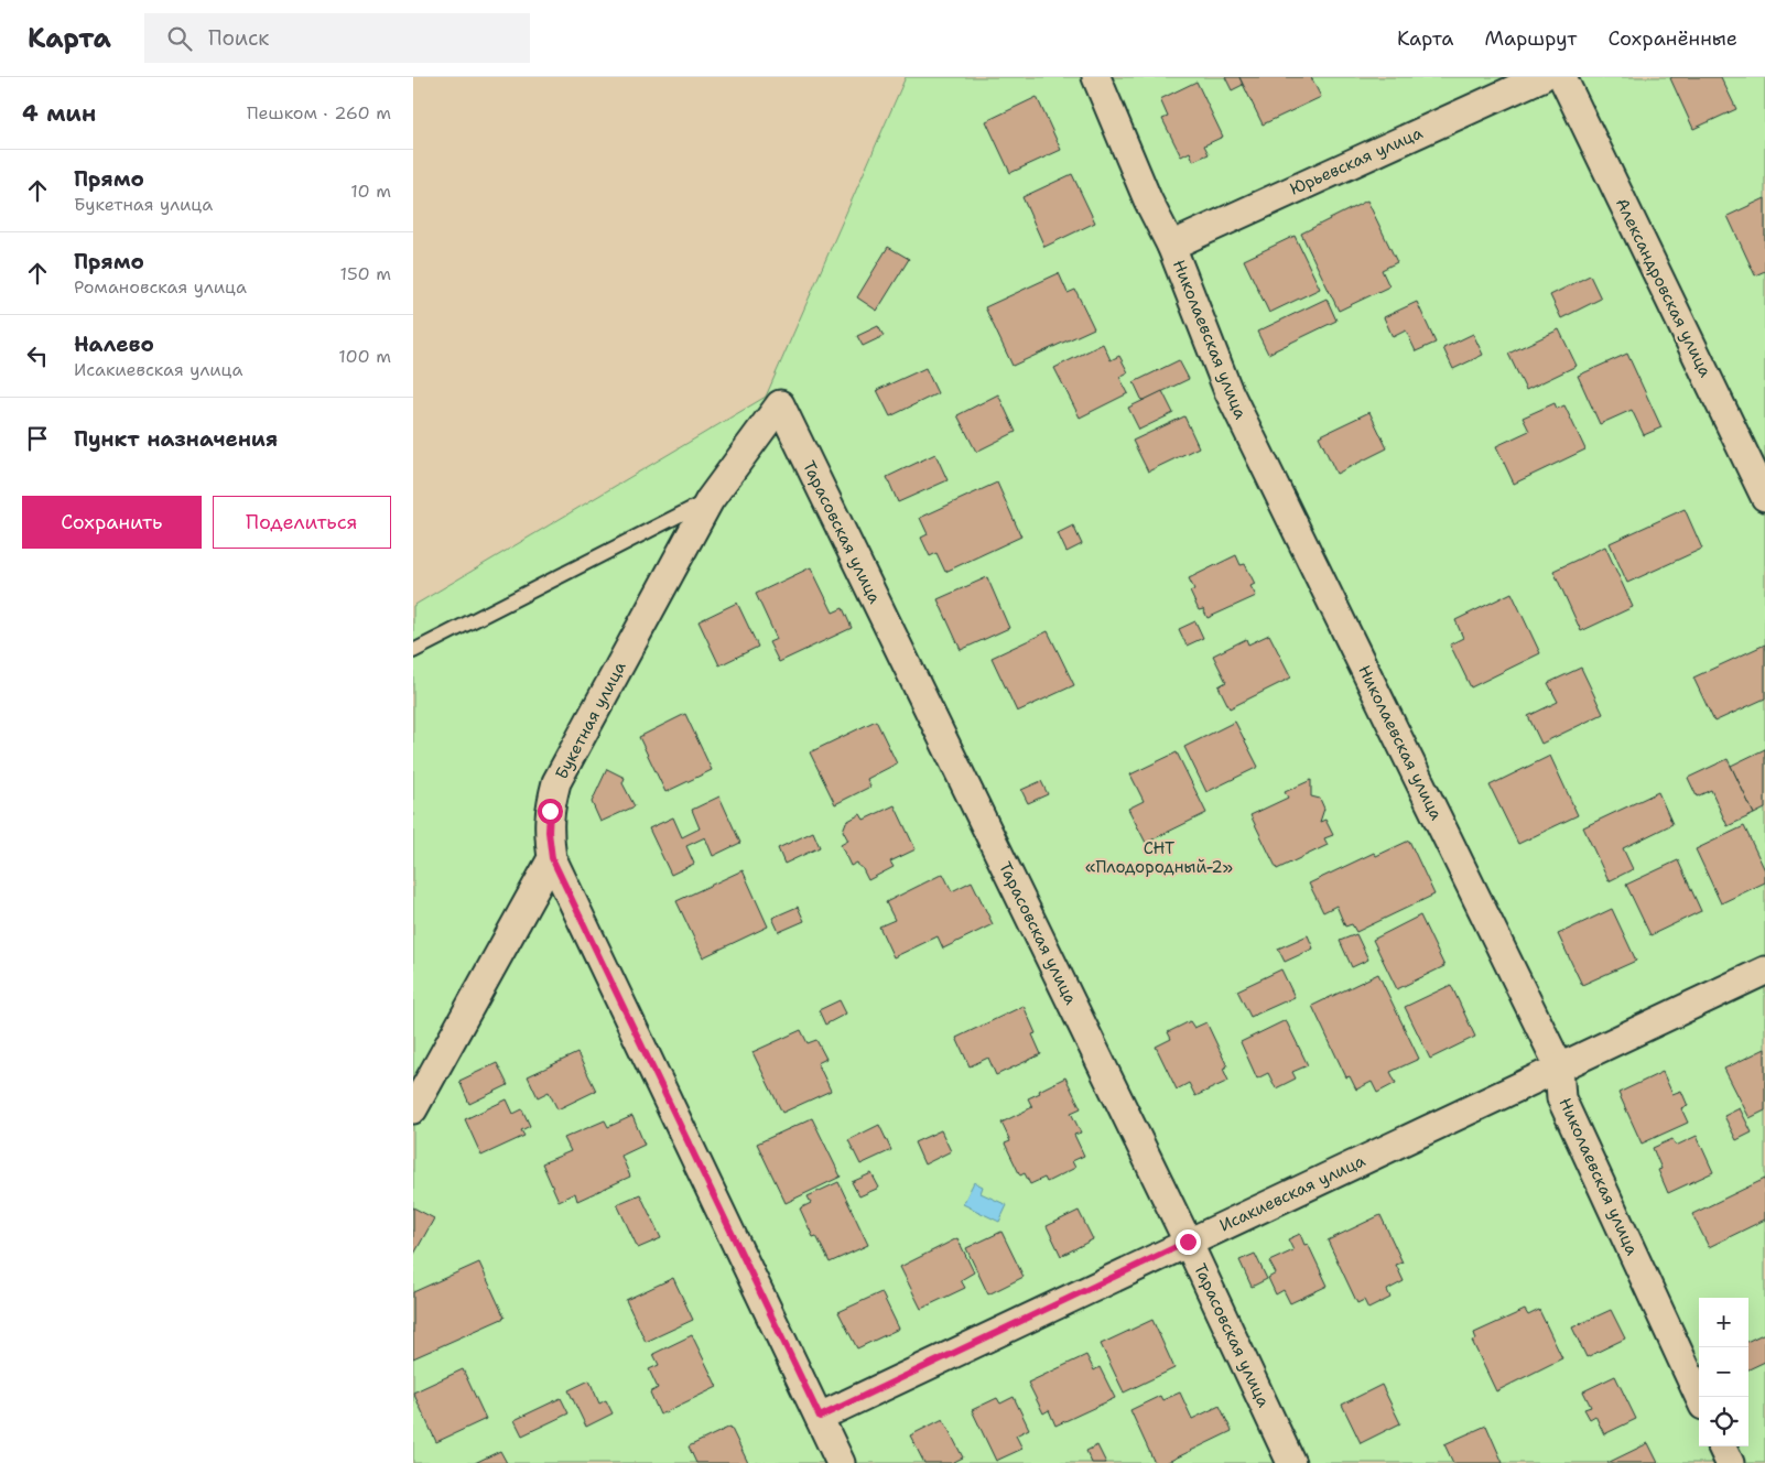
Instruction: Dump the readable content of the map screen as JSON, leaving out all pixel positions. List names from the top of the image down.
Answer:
{
  "streets": {
    "street": [
      "Юрьевская улица",
      "Александровская улица",
      "Николаевская улица",
      "Тарасовская улица",
      "Букетная улица",
      "Исакиевская улица"
    ]
  },
  "crossings": [
    ["Юрьевская улица", "Николаевская улица"],
    ["Николаевская улица", "Исакиевская улица"],
    ["Тарасовская улица", "Букетная улица"],
    ["Тарасовская улица", "Исакиевская улица"],
    ["Букетная улица", "Исакиевская улица"]
  ],
  "parks": ["СНТ «Плодородный-2»"],
  "page": {
    "header": "Карта",
    "search": "Поиск",
    "nav": ["Карта", "Маршрут", "Сохранённые"],
    "heading": ["4 мин", "Пешком · 260 m"],
    "list": [
      ["Прямо", "Букетная улица", "10 m"],
      ["Прямо", "Романовская улица", "150 m"],
      ["Налево", "Исакиевская улица", "100 m"],
      "Пункт назначения"
    ],
    "buttons": ["Сохранить", "Поделиться"],
    "map_buttons": ["+", "−"]
  }
}
